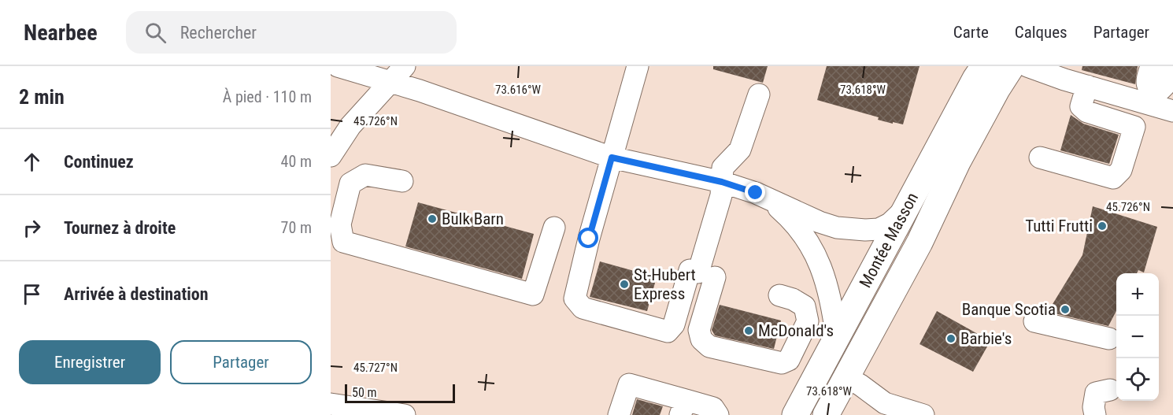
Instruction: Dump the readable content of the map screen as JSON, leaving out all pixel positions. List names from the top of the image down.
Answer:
{
  "streets": {
    "main road": ["Montée Masson"]
  },
  "places": [
    "Bulk Barn",
    "Tutti Frutti",
    "St-Hubert Express",
    "Banque Scotia",
    "McDonald's",
    "Barbie's"
  ],
  "scale_bar": "50 m",
  "page": {
    "header": "Nearbee",
    "search": "Rechercher",
    "nav": ["Carte", "Calques", "Partager"],
    "heading": ["2 min", "À pied · 110 m"],
    "list": [
      ["Continuez", "40 m"],
      ["Tournez à droite", "70 m"],
      "Arrivée à destination"
    ],
    "map_buttons": ["+", "−"],
    "buttons": ["Enregistrer", "Partager"],
    "scale": "50 m"
  },
  "coordinates": [
    "73.616°W",
    "73.618°W",
    "45.726°N",
    "45.727°N"
  ]
}
